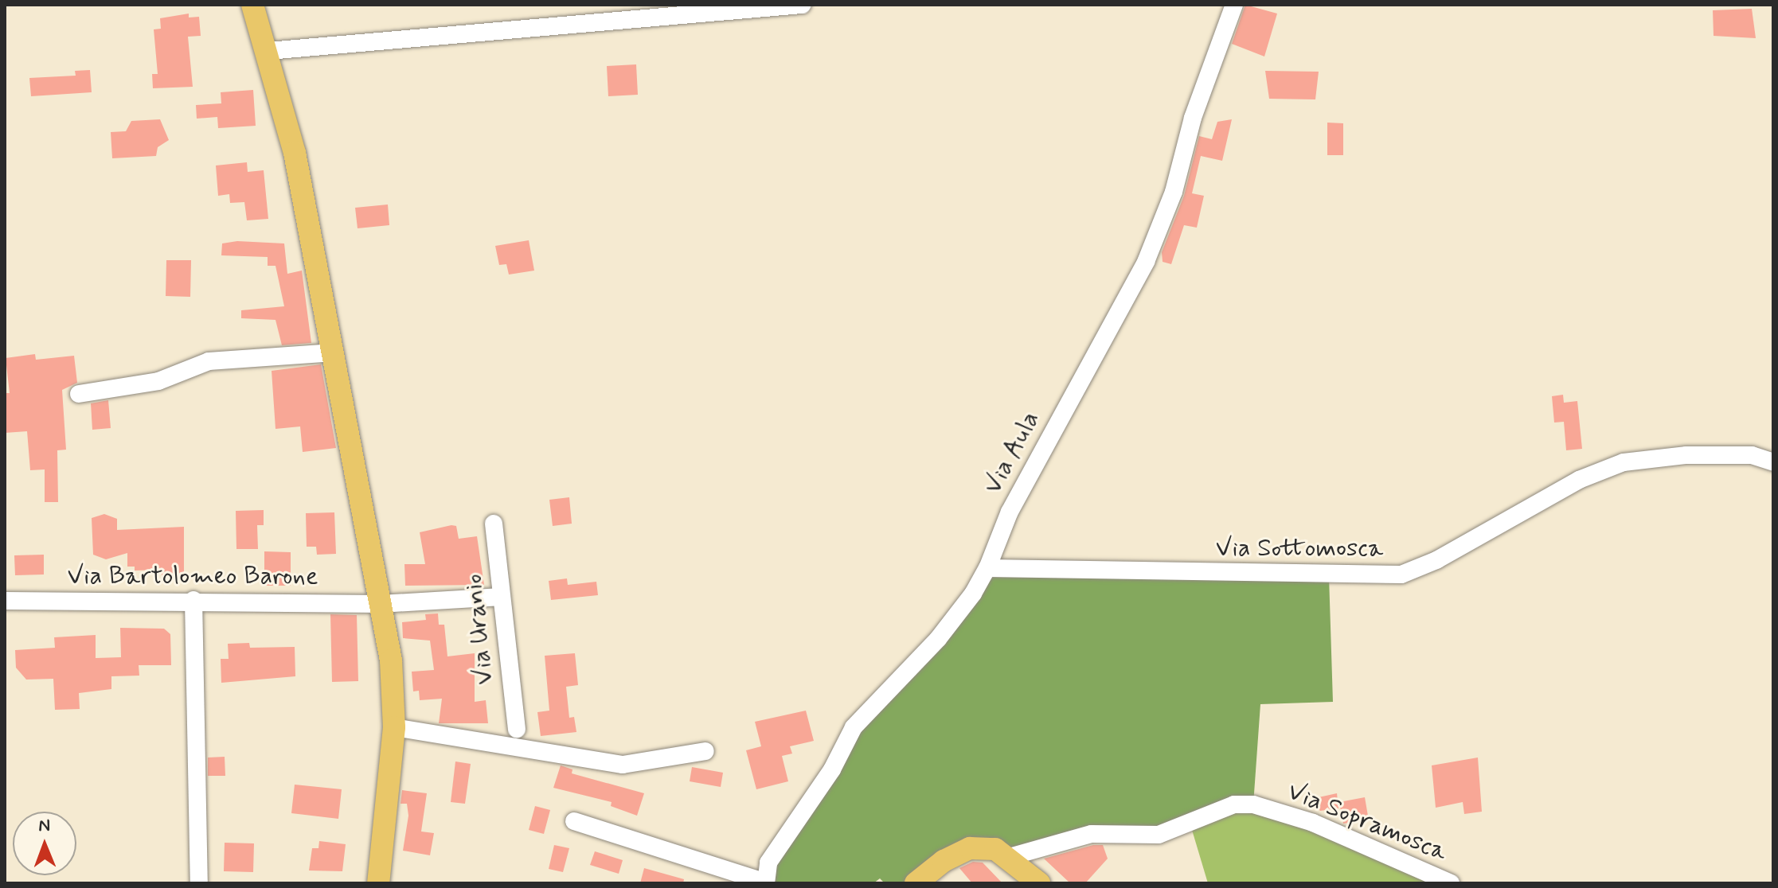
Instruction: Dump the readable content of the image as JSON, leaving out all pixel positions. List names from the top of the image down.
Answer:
{
  "streets": {
    "street": [
      "Via Aula",
      "Via Sottomosca",
      "Via Bartolomeo Barone",
      "Via Uranio",
      "Via Sopramosca"
    ]
  },
  "crossings": [
    ["Via Aula", "Via Sottomosca"],
    ["Via Bartolomeo Barone", "Via Uranio"]
  ],
  "north": "top"
}
